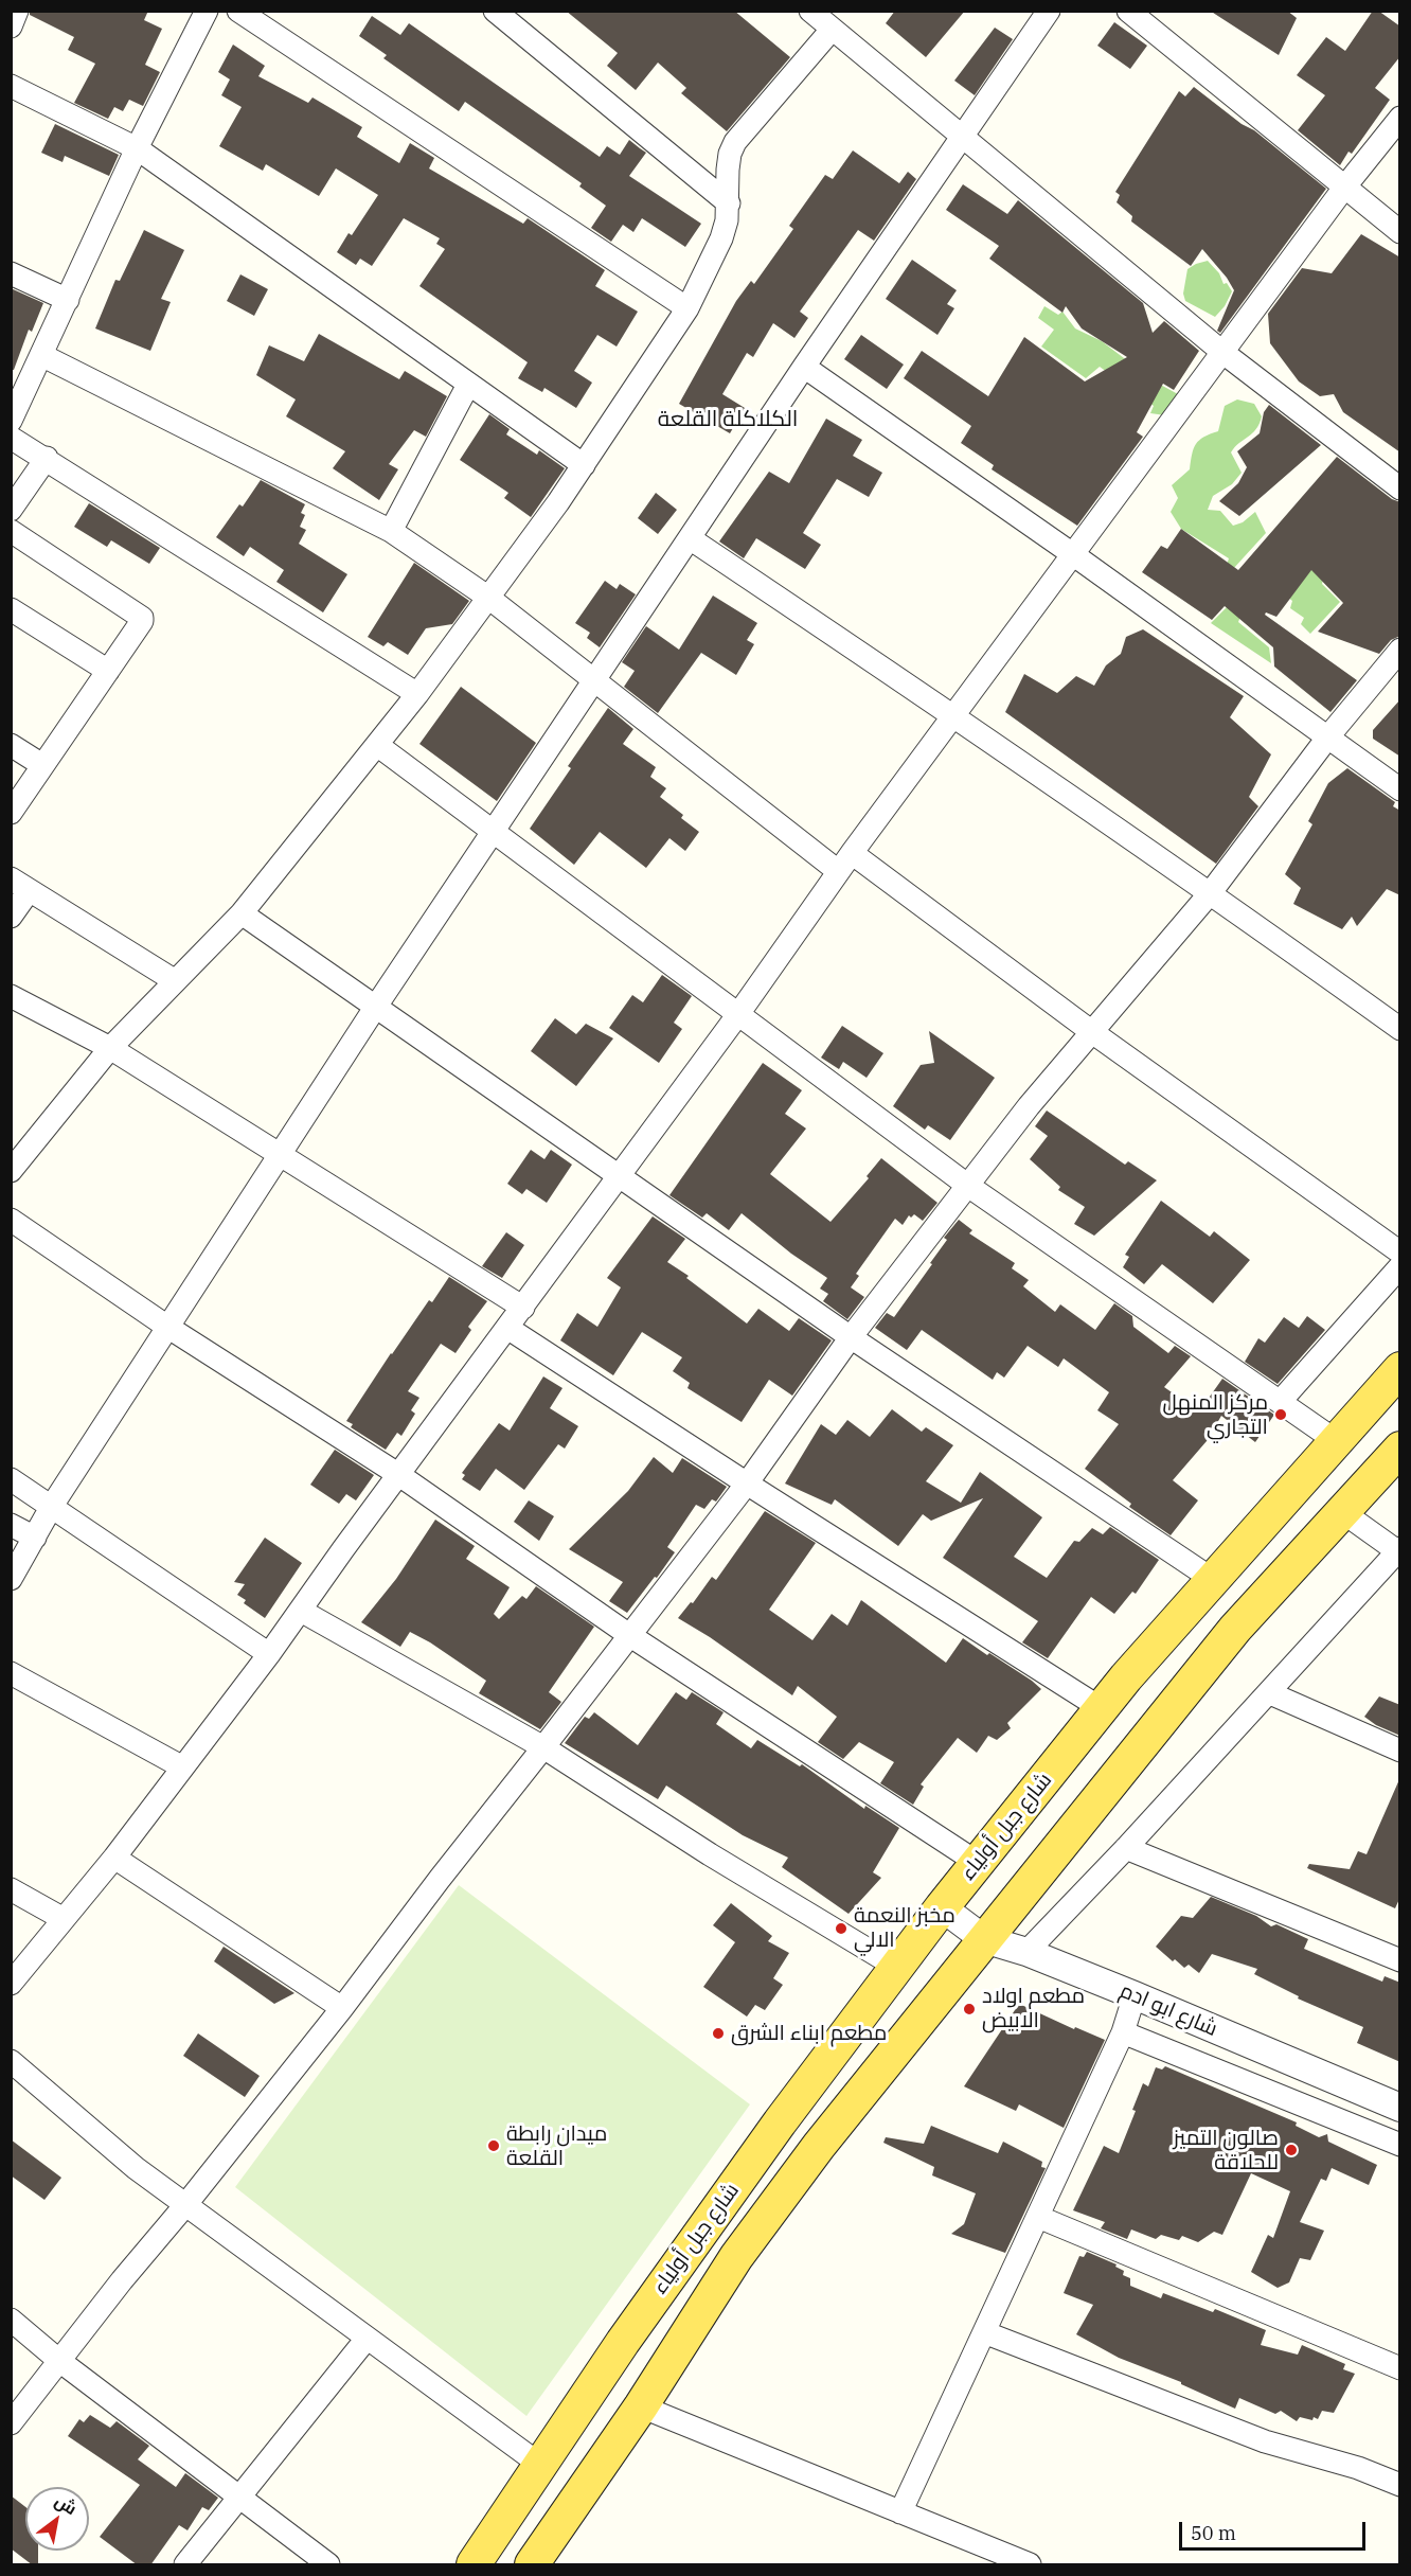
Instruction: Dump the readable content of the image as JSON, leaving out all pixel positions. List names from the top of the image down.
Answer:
{
  "streets": {
    "main road": ["شارع جبل أولياء"],
    "street": ["شارع ابو ادم"]
  },
  "crossings": [
    ["شارع جبل أولياء", "شارع ابو ادم"]
  ],
  "districts": ["الكلاكلة القلعة"],
  "places": [
    "مركز المنهل التجاري",
    "مخبز النعمة الالي",
    "مطعم اولاد الابيض",
    "مطعم ابناء الشرق",
    "ميدان رابطة القلعة",
    "صالون التميز للحلاقة"
  ],
  "scale_bar": "50 m",
  "north": "top right"
}
